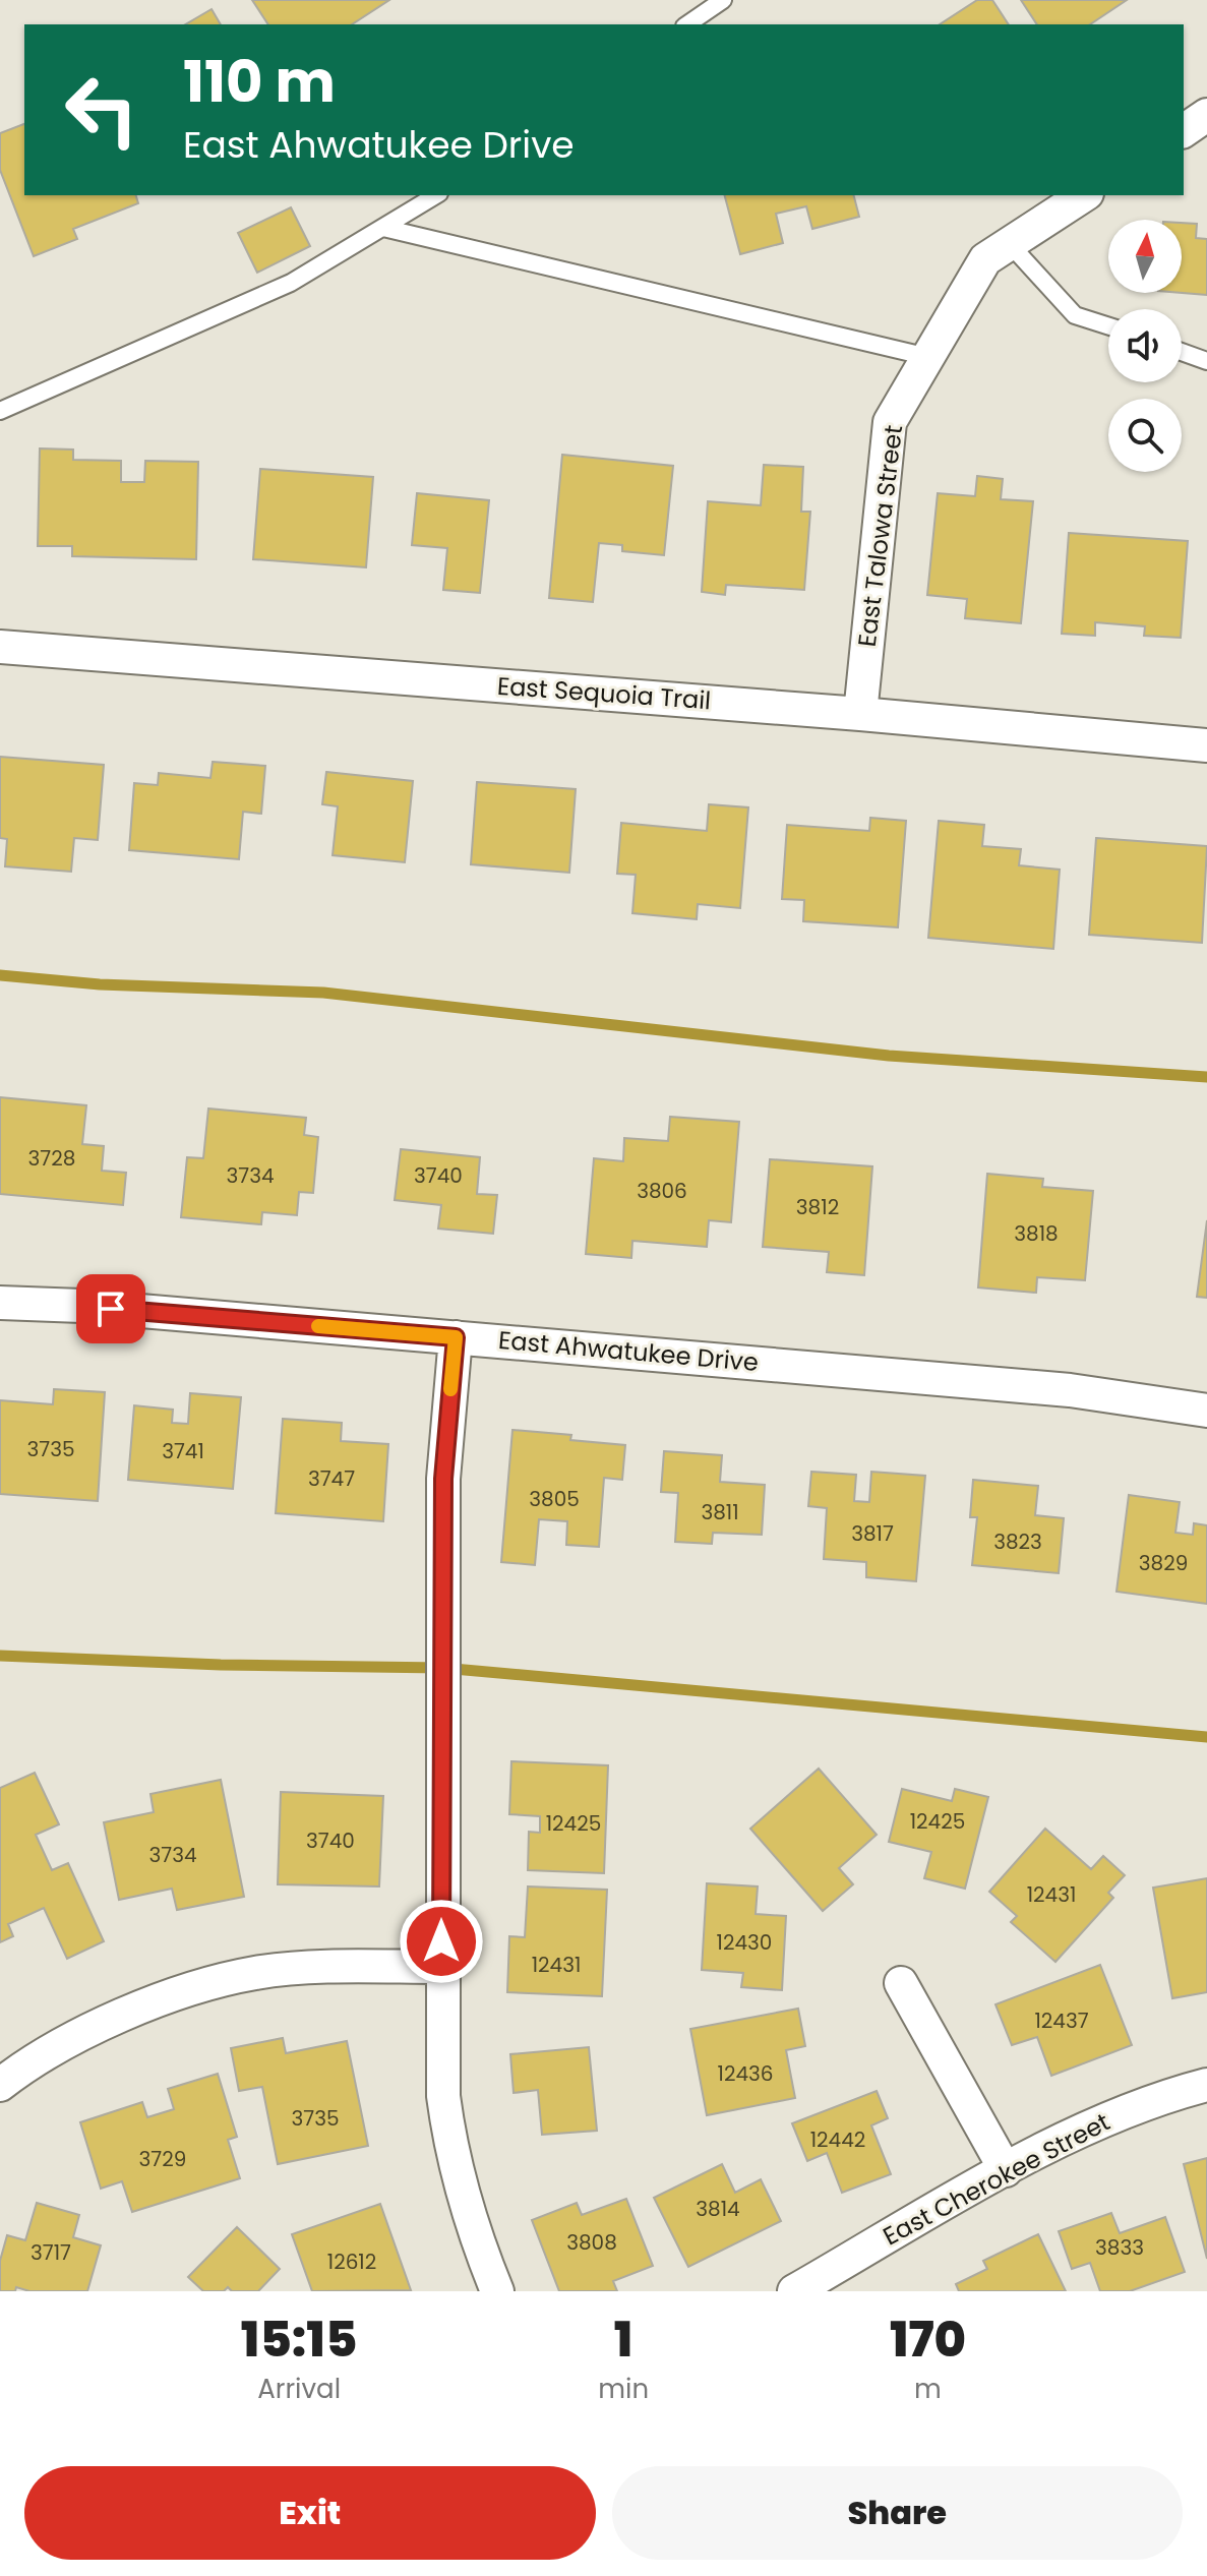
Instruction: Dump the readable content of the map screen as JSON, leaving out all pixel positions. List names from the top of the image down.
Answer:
{
  "streets": {
    "street": [
      "East Talowa Street",
      "East Sequoia Trail",
      "East Ahwatukee Drive",
      "East Cherokee Street"
    ]
  },
  "crossings": [
    ["East Talowa Street", "East Sequoia Trail"]
  ],
  "house_numbers": [
    "3728",
    "3734",
    "3740",
    "3806",
    "3812",
    "3818",
    "3735",
    "3741",
    "3747",
    "3805",
    "3811",
    "3817",
    "3823",
    "3829",
    "12425",
    "12425",
    "3740",
    "3734",
    "12431",
    "12430",
    "12431",
    "12437",
    "12436",
    "3735",
    "12442",
    "3729",
    "3814",
    "3808",
    "3833",
    "3717",
    "12612"
  ],
  "north": "top",
  "page": {
    "turn": ["110 m", "East Ahwatukee Drive"],
    "eta": [
      "15:15",
      "Arrival",
      "1",
      "min",
      "170",
      "m"
    ],
    "buttons": ["Exit", "Share"]
  }
}
